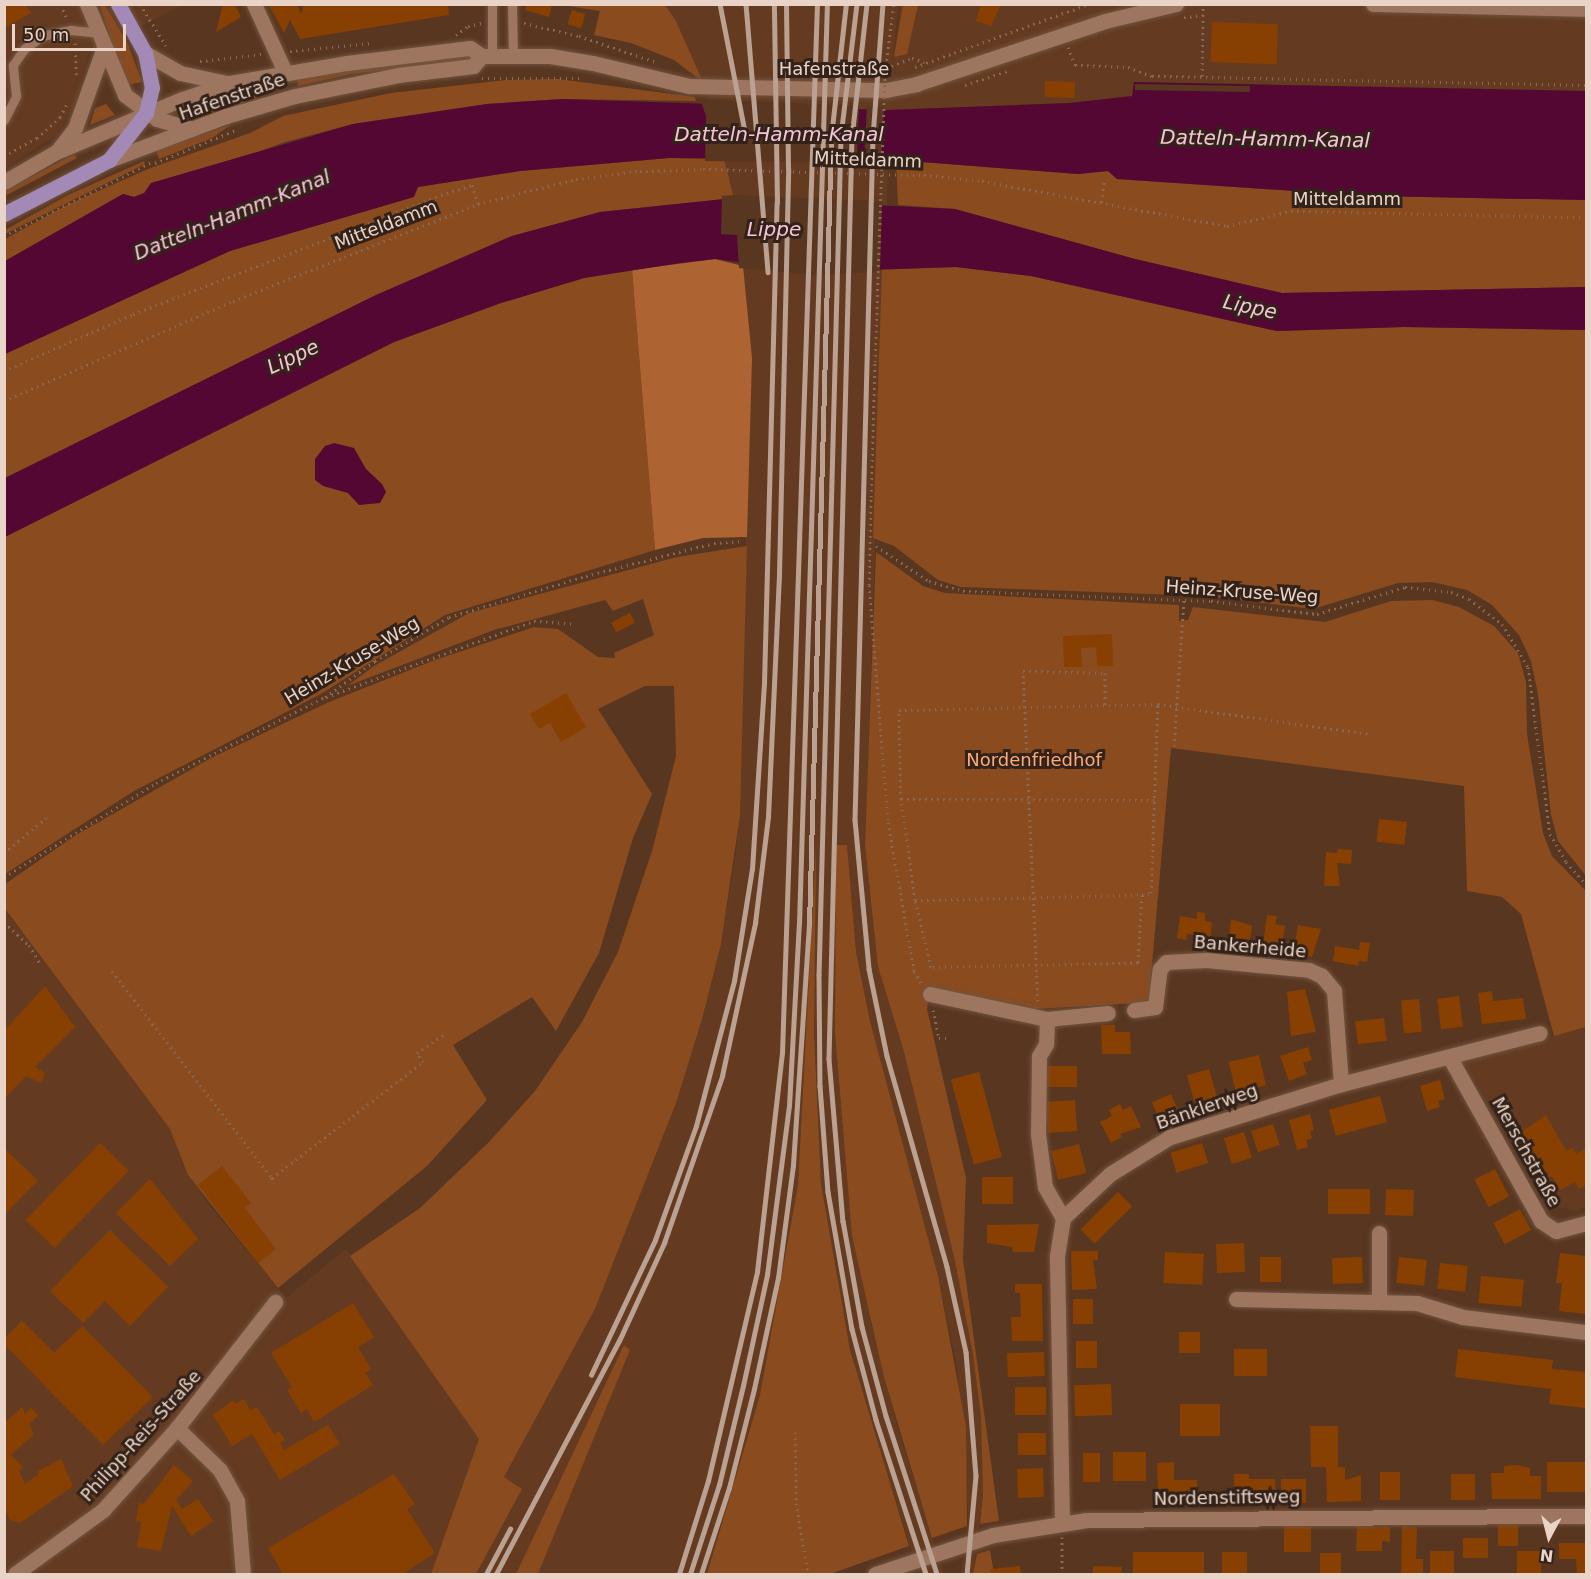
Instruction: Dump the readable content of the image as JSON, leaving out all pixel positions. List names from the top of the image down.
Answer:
{
  "streets": {
    "main road": ["Hafenstraße"],
    "street": [
      "Bankerheide",
      "Bänklerweg",
      "Merschstraße",
      "Philipp-Reis-Straße",
      "Nordenstiftsweg"
    ],
    "path": ["Mitteldamm", "Heinz-Kruse-Weg"]
  },
  "crossings": [
    ["Bankerheide", "Bänklerweg"],
    ["Bänklerweg", "Merschstraße"]
  ],
  "water": ["Datteln-Hamm-Kanal", "Lippe"],
  "parks": ["Nordenfriedhof"],
  "scale_bar": "50 m",
  "north": "bottom"
}
